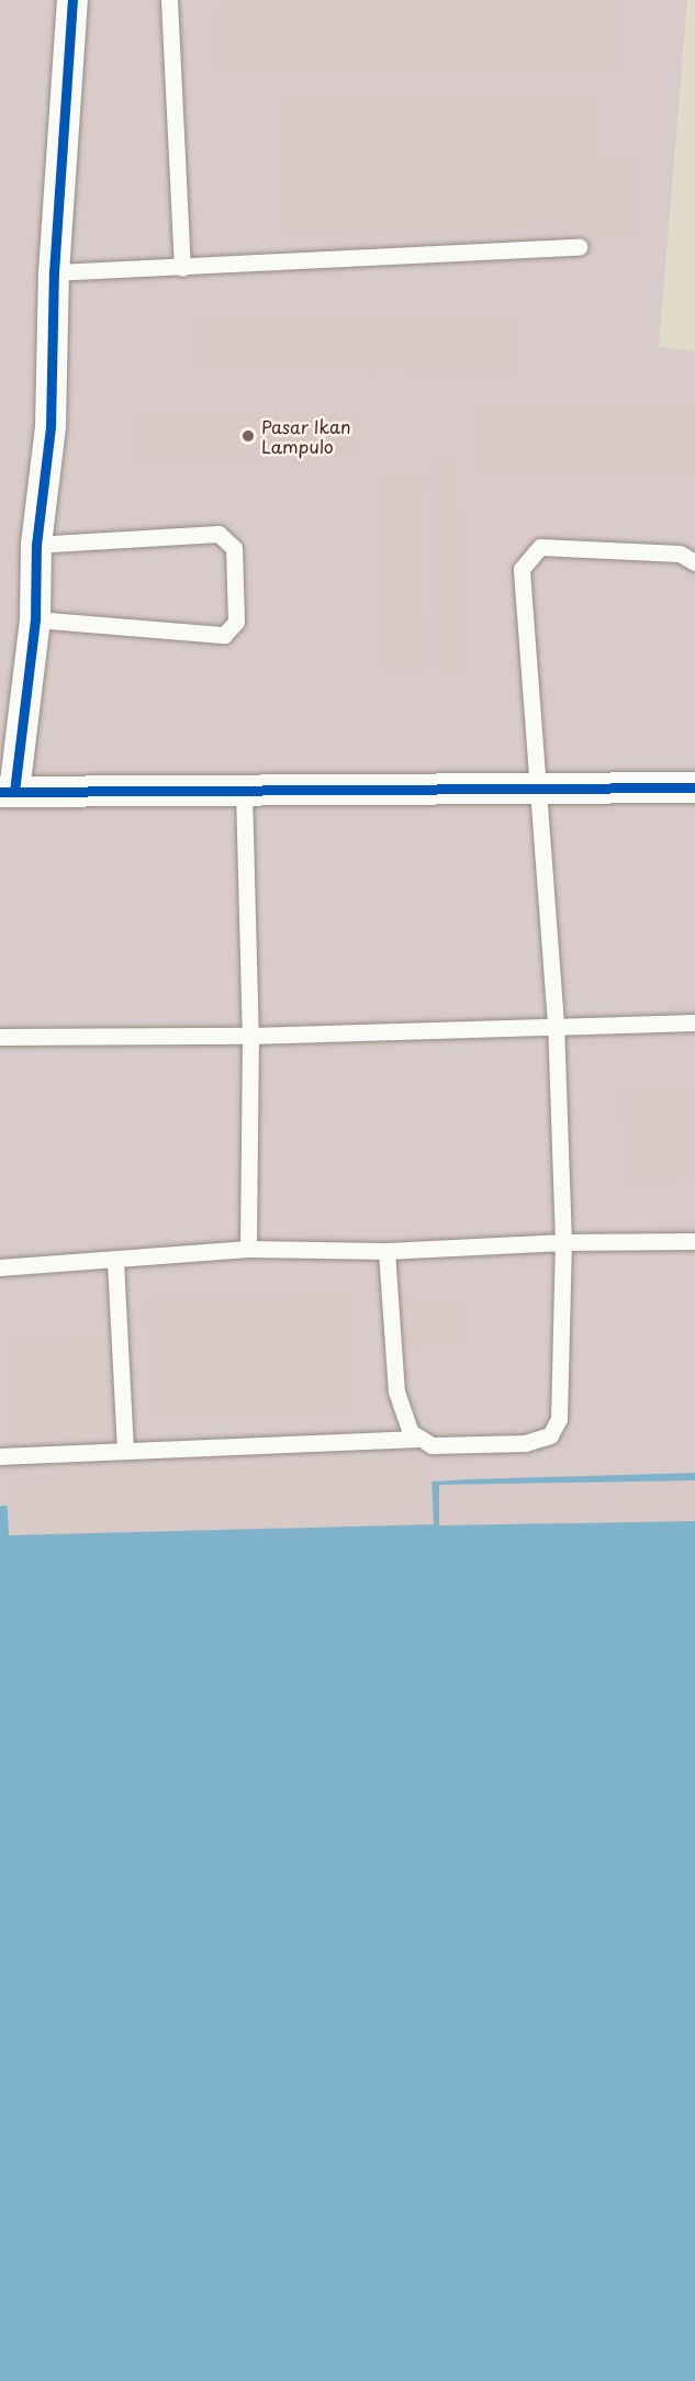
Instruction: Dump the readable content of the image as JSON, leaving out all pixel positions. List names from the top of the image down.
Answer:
{
  "places": ["Pasar Ikan Lampulo"]
}
